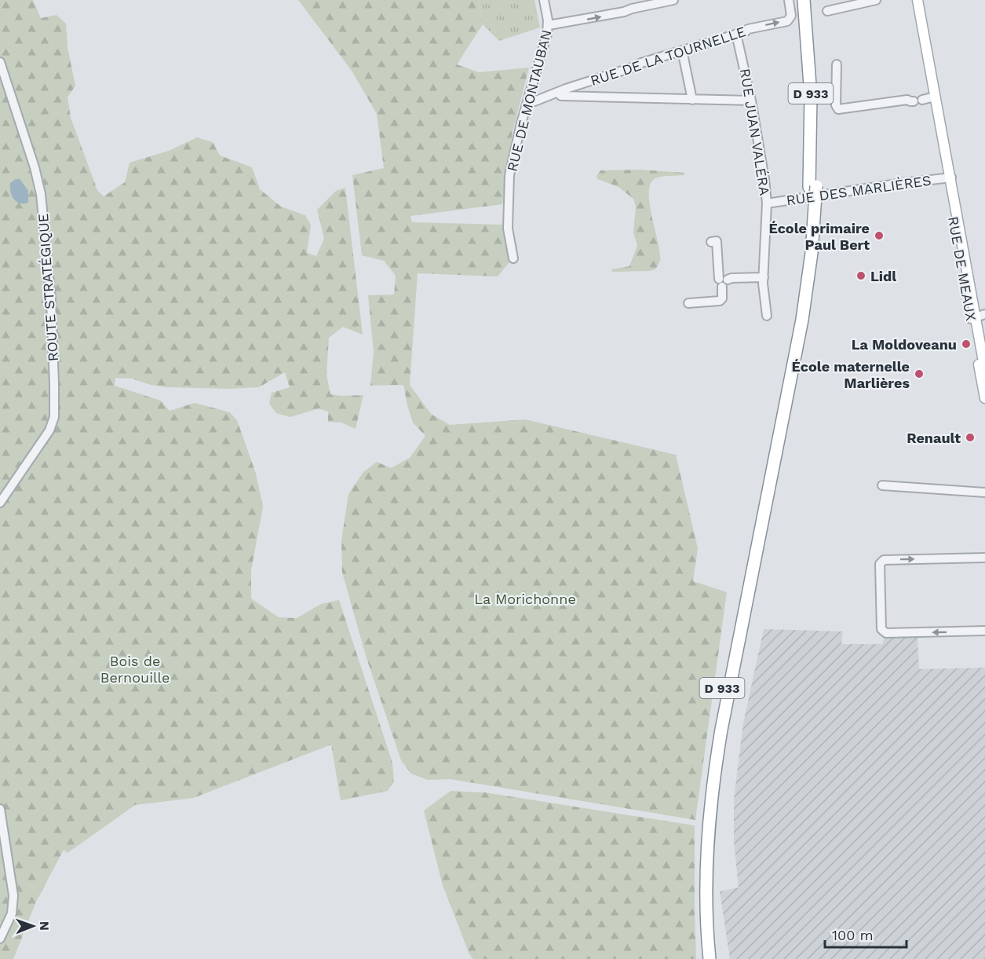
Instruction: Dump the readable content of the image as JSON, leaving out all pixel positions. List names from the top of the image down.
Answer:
{
  "streets": {
    "highway": ["D 933"],
    "main road": ["RUE DE MEAUX"],
    "street": [
      "RUE DE LA TOURNELLE",
      "RUE DE MONTAUBAN",
      "RUE JUAN VALÉRA",
      "RUE DES MARLIÈRES",
      "ROUTE STRATÉGIQUE"
    ]
  },
  "crossings": [
    ["RUE DE LA TOURNELLE", "RUE DE MONTAUBAN"],
    ["RUE DE LA TOURNELLE", "RUE JUAN VALÉRA"],
    ["RUE JUAN VALÉRA", "RUE DES MARLIÈRES"],
    ["RUE DES MARLIÈRES", "RUE DE MEAUX"]
  ],
  "parks": ["La Morichonne", "Bois de Bernouille"],
  "places": [
    "École primaire Paul Bert",
    "Lidl",
    "La Moldoveanu",
    "École maternelle Marlières",
    "Renault"
  ],
  "scale_bar": "100 m",
  "north": "right"
}
